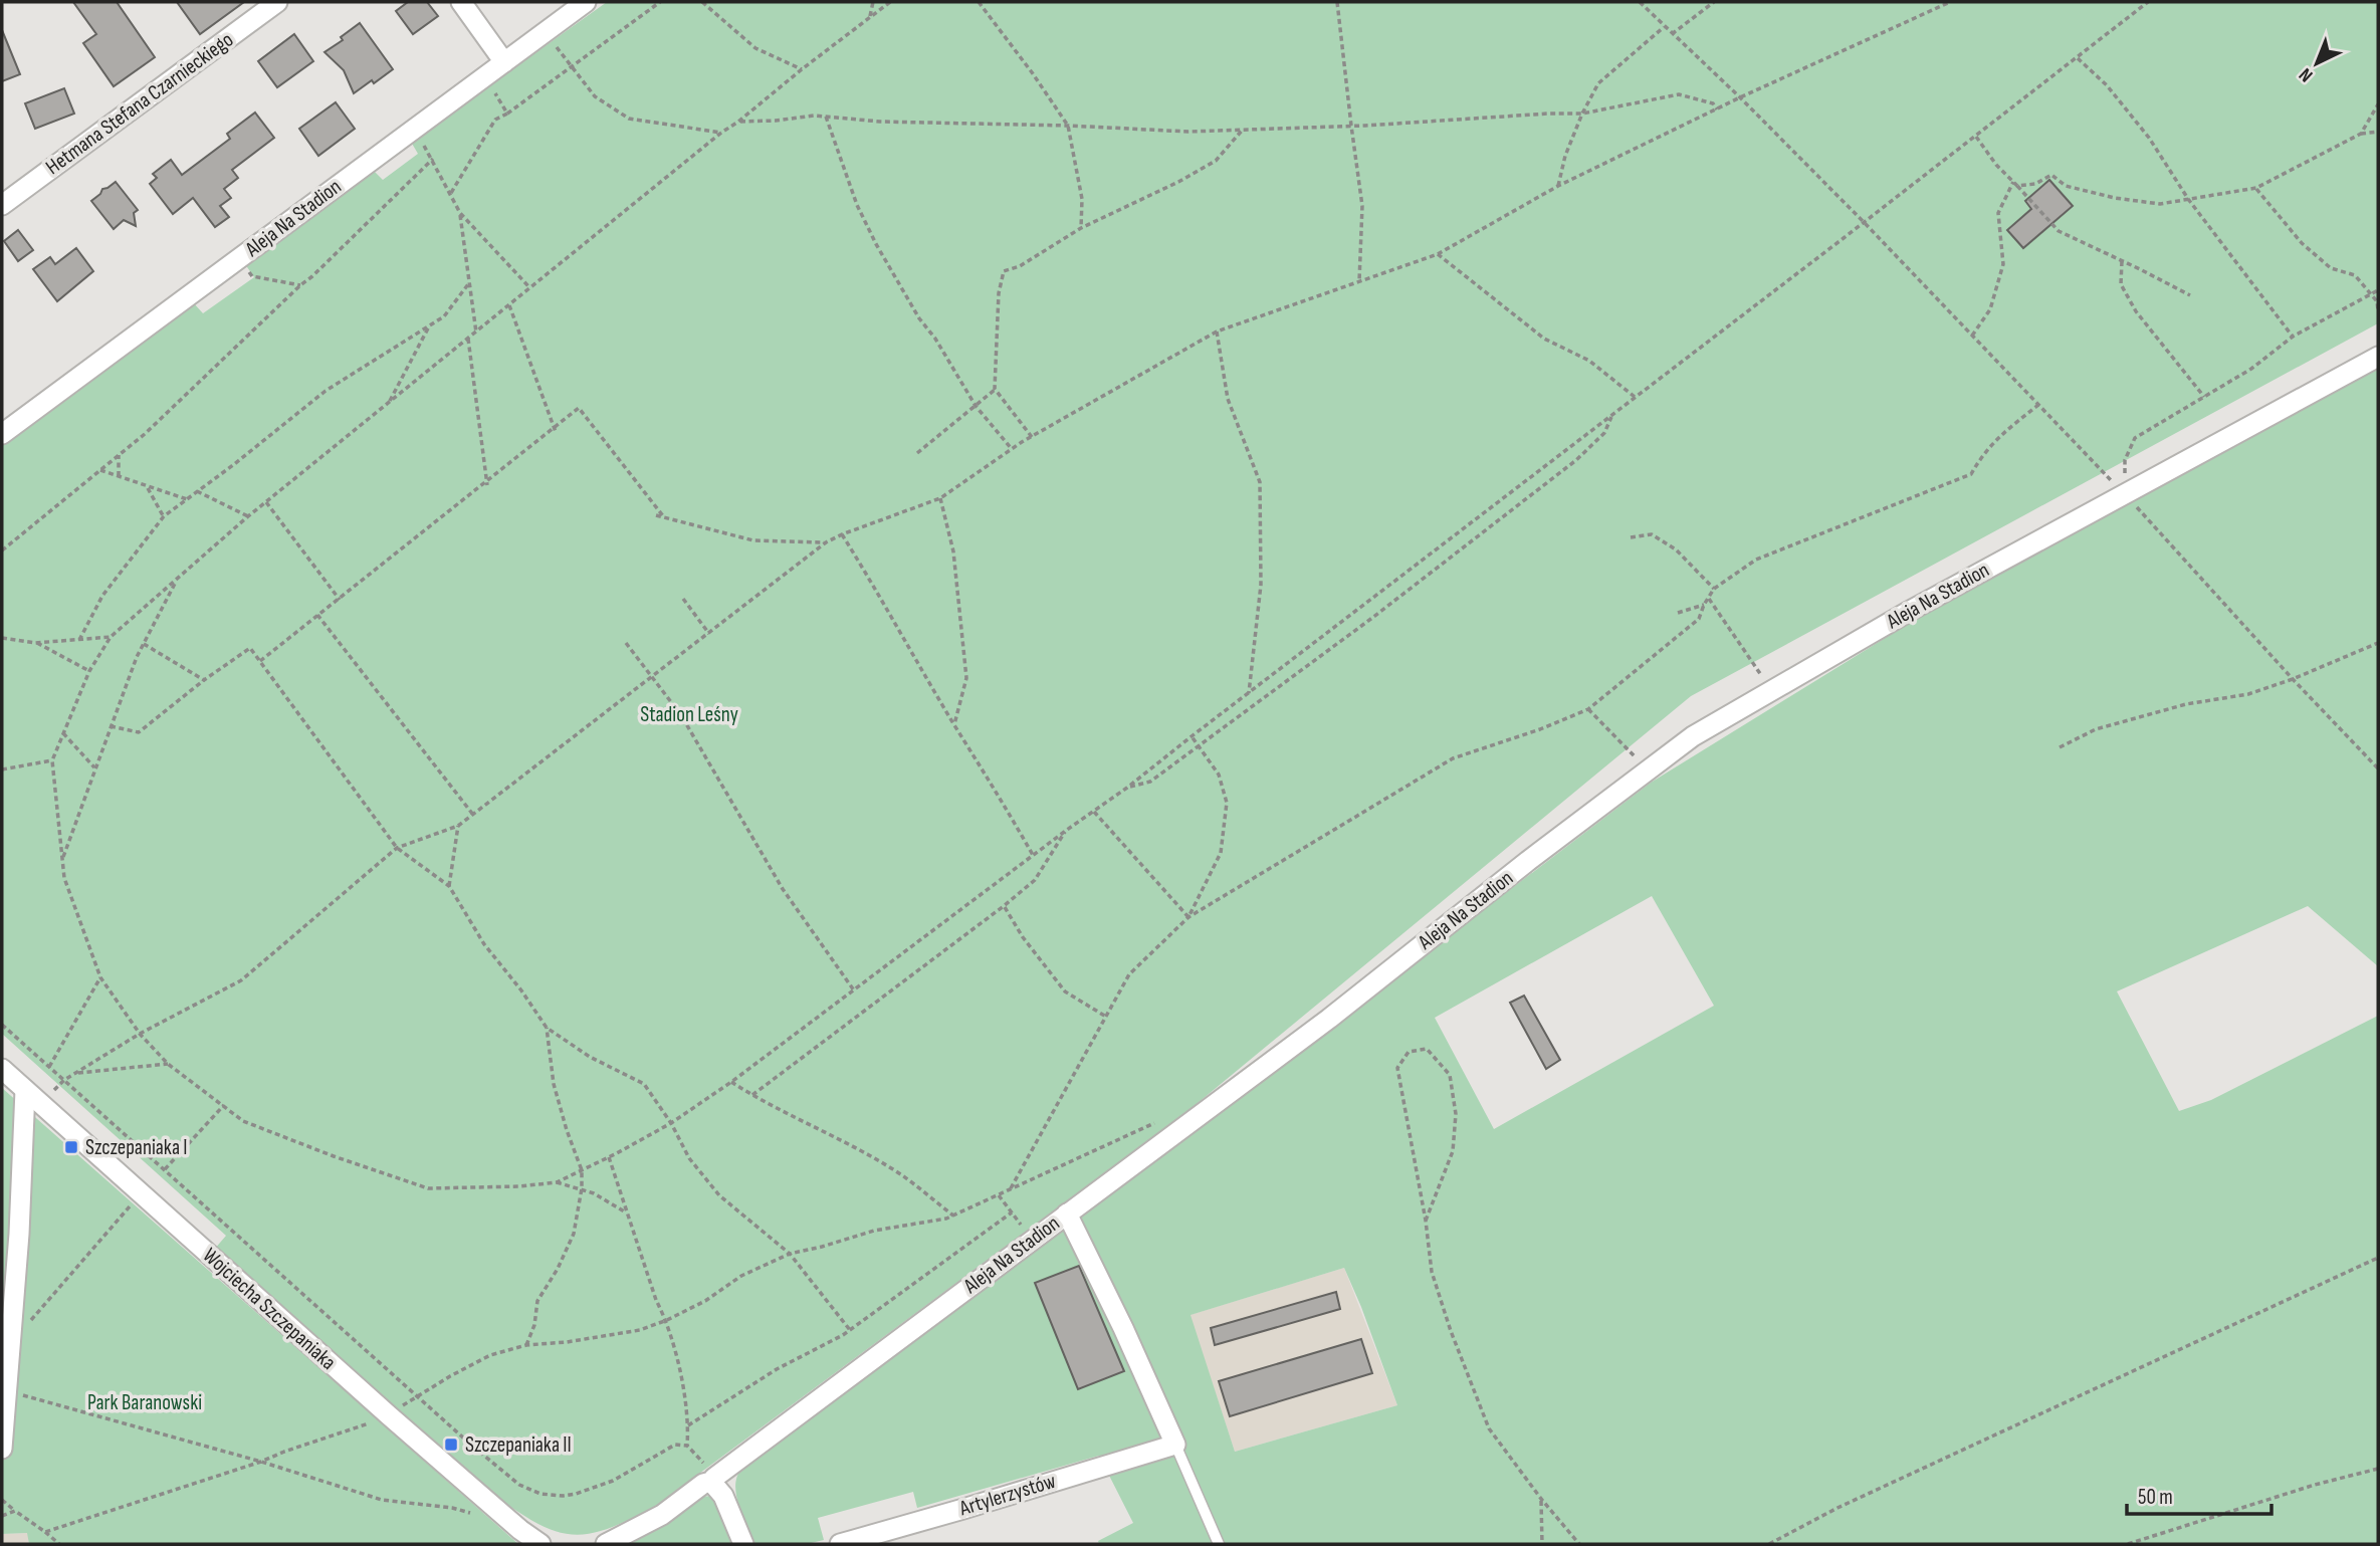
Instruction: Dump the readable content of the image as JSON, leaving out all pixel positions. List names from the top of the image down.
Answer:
{
  "streets": {
    "street": [
      "Hetmana Stefana Czarnieckiego",
      "Aleja Na Stadion",
      "Wojciecha Szczepaniaka",
      "Artylerzystów"
    ]
  },
  "parks": ["Stadion Leśny", "Park Baranowski"],
  "places": {
    "transit": ["Szczepaniaka I", "Szczepaniaka II"]
  },
  "scale_bar": "50 m",
  "north": "bottom left"
}
